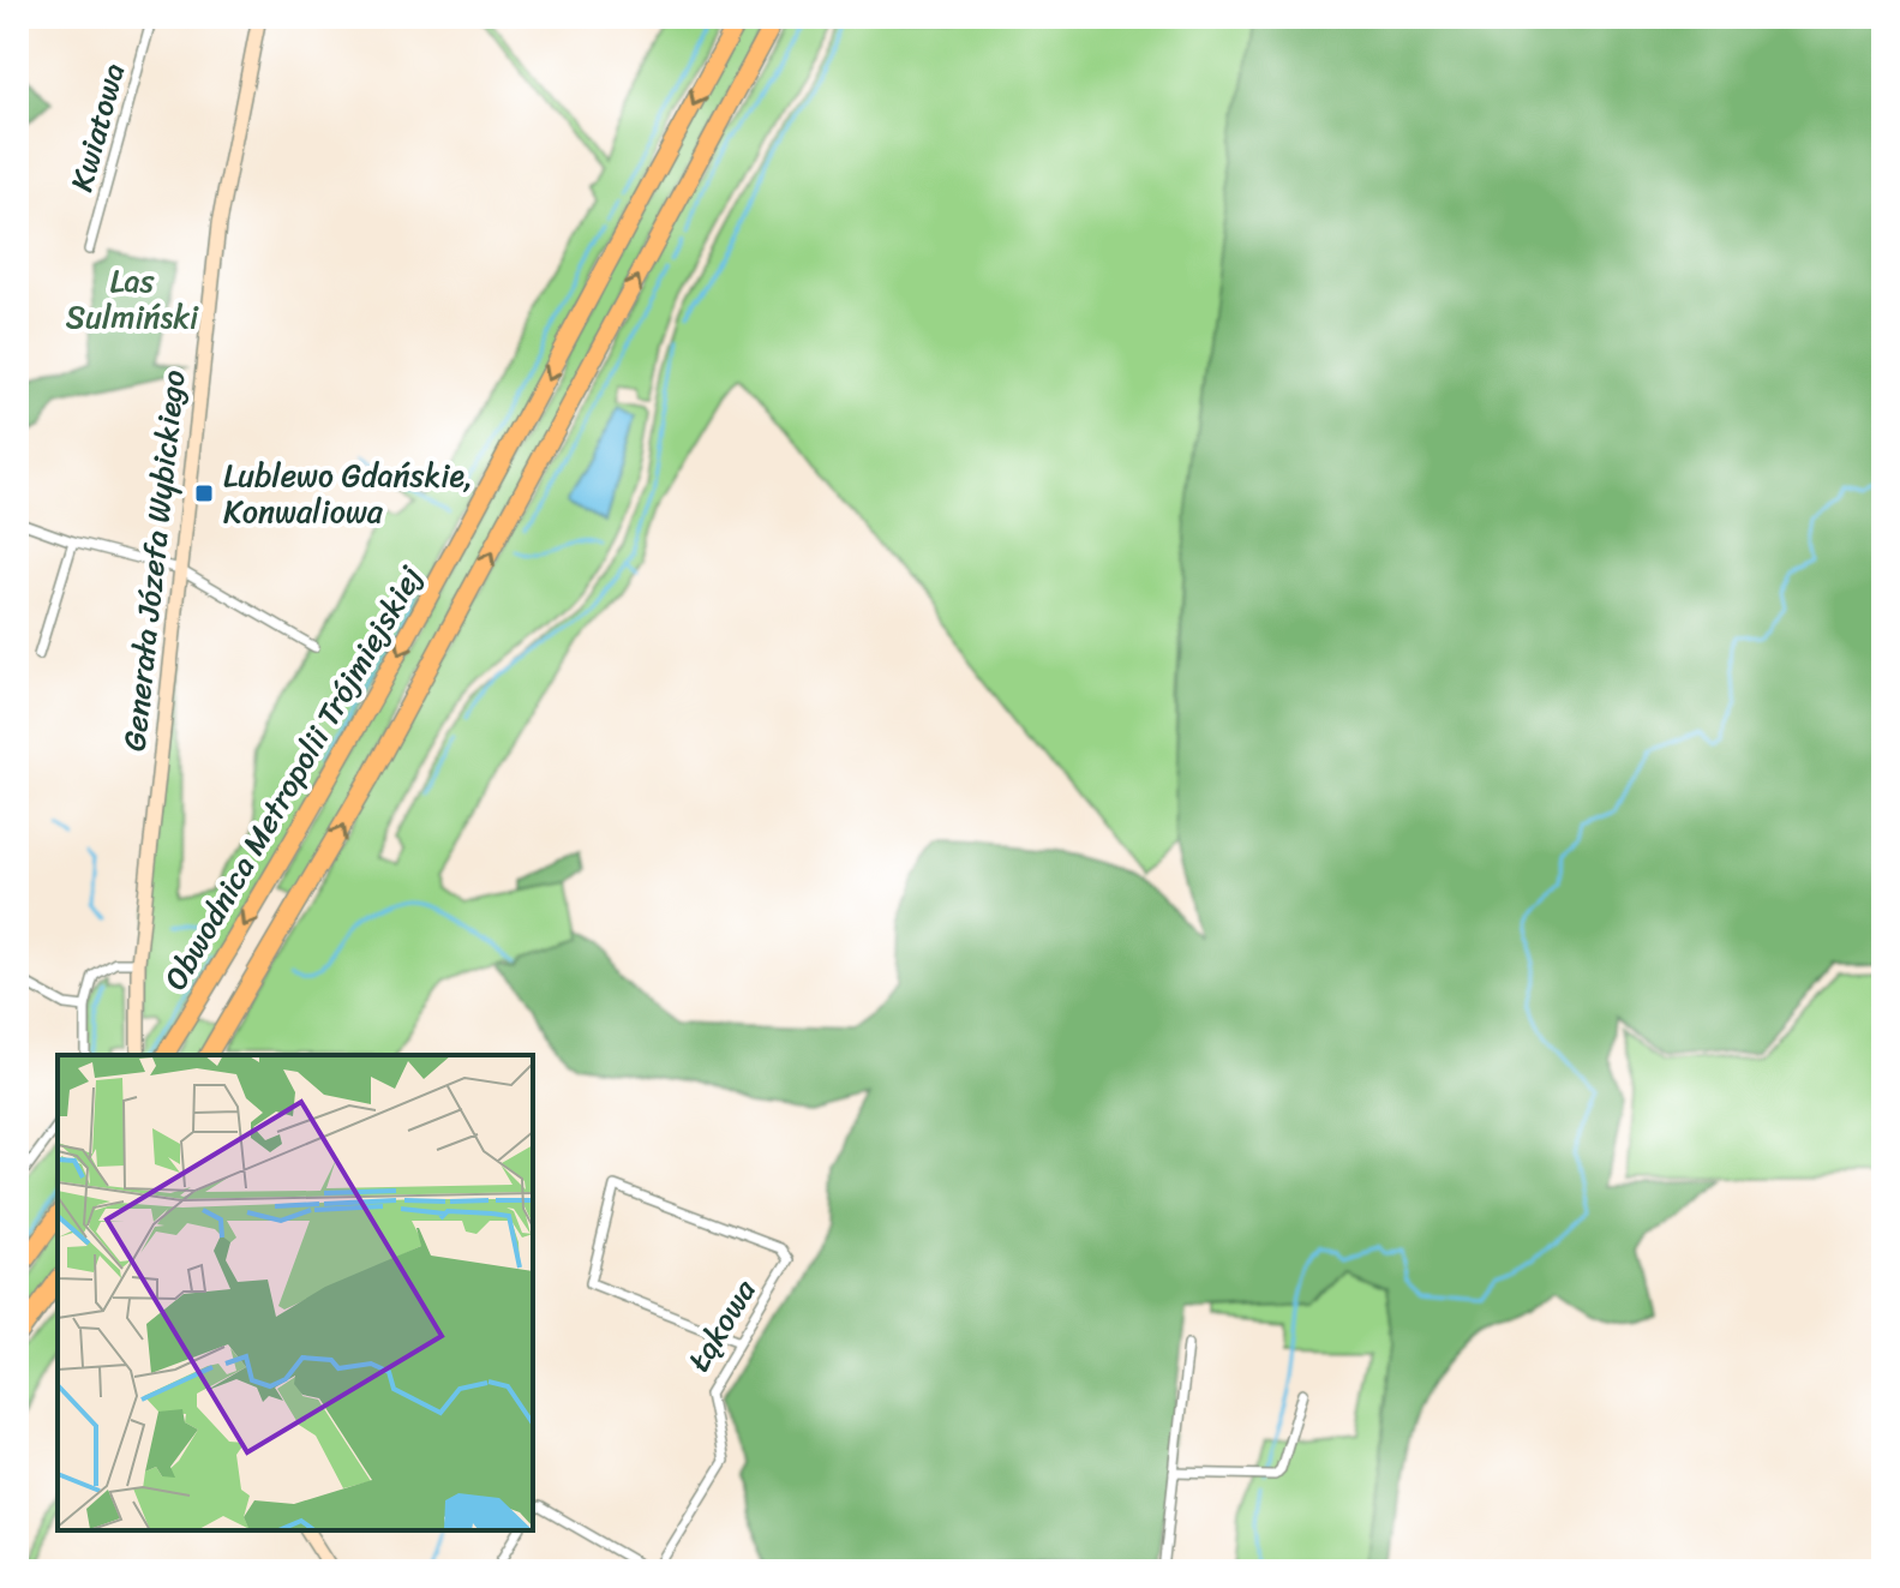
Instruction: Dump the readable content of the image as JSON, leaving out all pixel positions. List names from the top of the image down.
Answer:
{
  "streets": {
    "highway": ["Obwodnica Metropolii Trójmiejskiej"],
    "main road": ["Generała Józefa Wybickiego"],
    "street": ["Kwiatowa", "Łąkowa"]
  },
  "parks": ["Las Sulmiński"],
  "places": {
    "transit": ["Lublewo Gdańskie, Konwaliowa"]
  }
}
